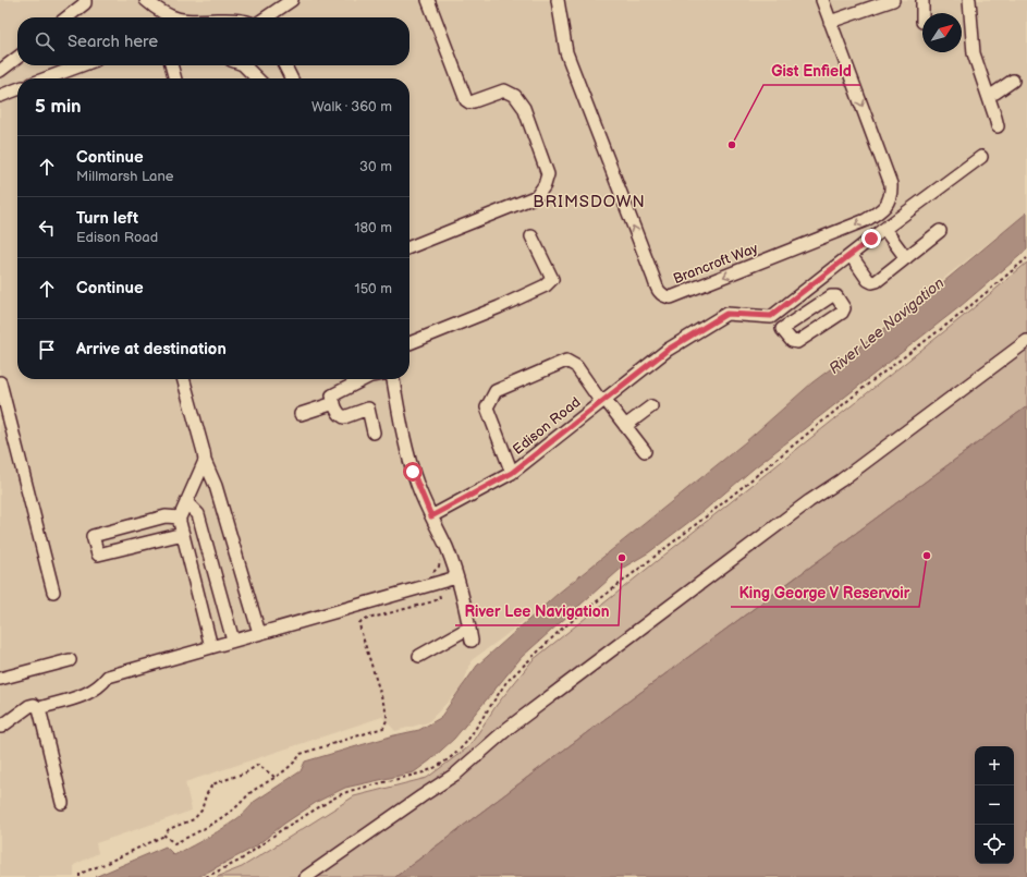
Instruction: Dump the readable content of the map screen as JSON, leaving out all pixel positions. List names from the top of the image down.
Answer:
{
  "streets": {
    "street": ["Brancroft Way", "Edison Road"]
  },
  "districts": ["BRIMSDOWN"],
  "water": ["River Lee Navigation"],
  "places": ["Gist Enfield", "King George V Reservoir", "River Lee Navigation"],
  "north": "top right",
  "page": {
    "search": "Search here",
    "heading": ["5 min", "Walk · 360 m"],
    "list": [
      ["Continue", "Millmarsh Lane", "30 m"],
      ["Turn left", "Edison Road", "180 m"],
      ["Continue", "150 m"],
      "Arrive at destination"
    ],
    "map_buttons": ["+", "−"]
  }
}
